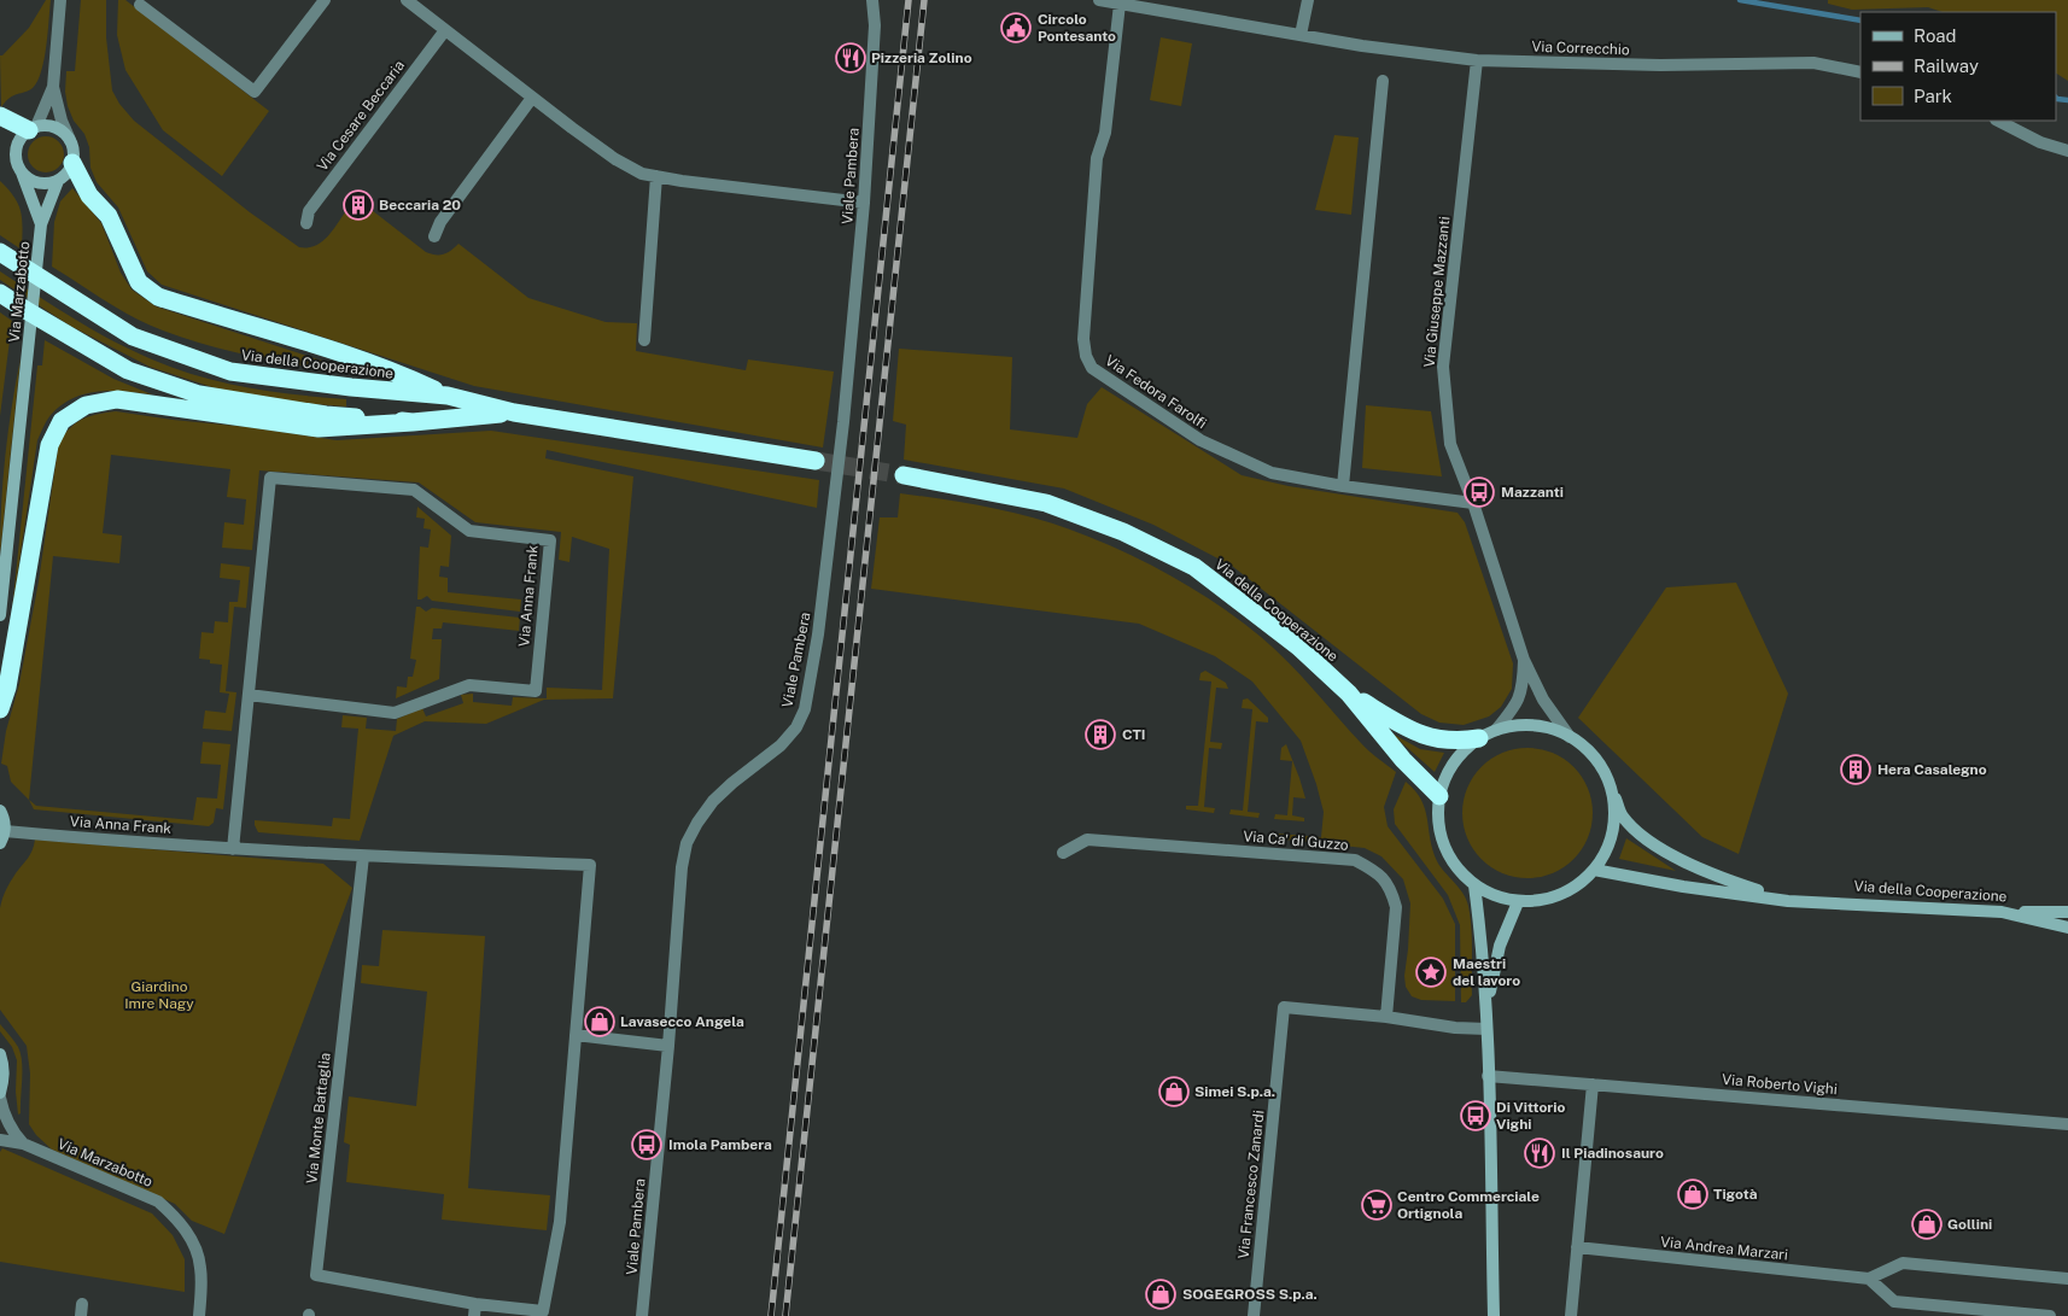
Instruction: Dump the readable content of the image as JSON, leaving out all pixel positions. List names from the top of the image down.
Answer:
{
  "streets": {
    "highway": ["Via della Cooperazione"],
    "street": [
      "Via Correcchio",
      "Via Cesare Beccaria",
      "Viale Pambera",
      "Via Marzabotto",
      "Via Giuseppe Mazzanti",
      "Via Fedora Farolfi",
      "Via Anna Frank",
      "Via Ca' di Guzzo",
      "Via Roberto Vighi",
      "Via Monte Battaglia",
      "Via Francesco Zanardi",
      "Via Andrea Marzari"
    ]
  },
  "crossings": [
    ["Via Correcchio", "Via Giuseppe Mazzanti"],
    ["Via Correcchio", "Via Fedora Farolfi"],
    ["Via Giuseppe Mazzanti", "Via della Cooperazione"],
    ["Via Giuseppe Mazzanti", "Via Fedora Farolfi"],
    ["Via Anna Frank", "Via Monte Battaglia"],
    ["Via Ca' di Guzzo", "Via Francesco Zanardi"]
  ],
  "parks": ["Giardino Imre Nagy"],
  "places": {
    "public building": ["Circolo Pontesanto"],
    "restaurant": ["Pizzeria Zolino", "Il Piadinosauro"],
    "building": ["Beccaria 20", "CTI", "Hera Casalegno"],
    "bus stop": ["Mazzanti", "Di Vittorio Vighi", "Imola Pambera"],
    "place": ["Maestri del lavoro"],
    "shop": [
      "Lavasecco Angela",
      "Simei S.p.a.",
      "Tigotà",
      "Gollini",
      "SOGEGROSS S.p.a."
    ],
    "supermarket": ["Centro Commerciale Ortignola"]
  },
  "legend": ["Road", "Railway", "Park"]
}
